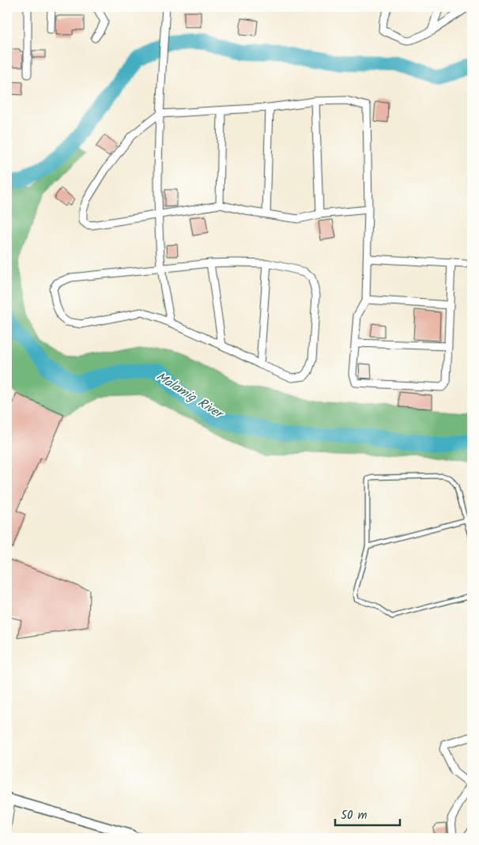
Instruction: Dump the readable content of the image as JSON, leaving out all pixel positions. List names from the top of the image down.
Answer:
{
  "water": ["Malamig River"],
  "scale_bar": "50 m"
}
